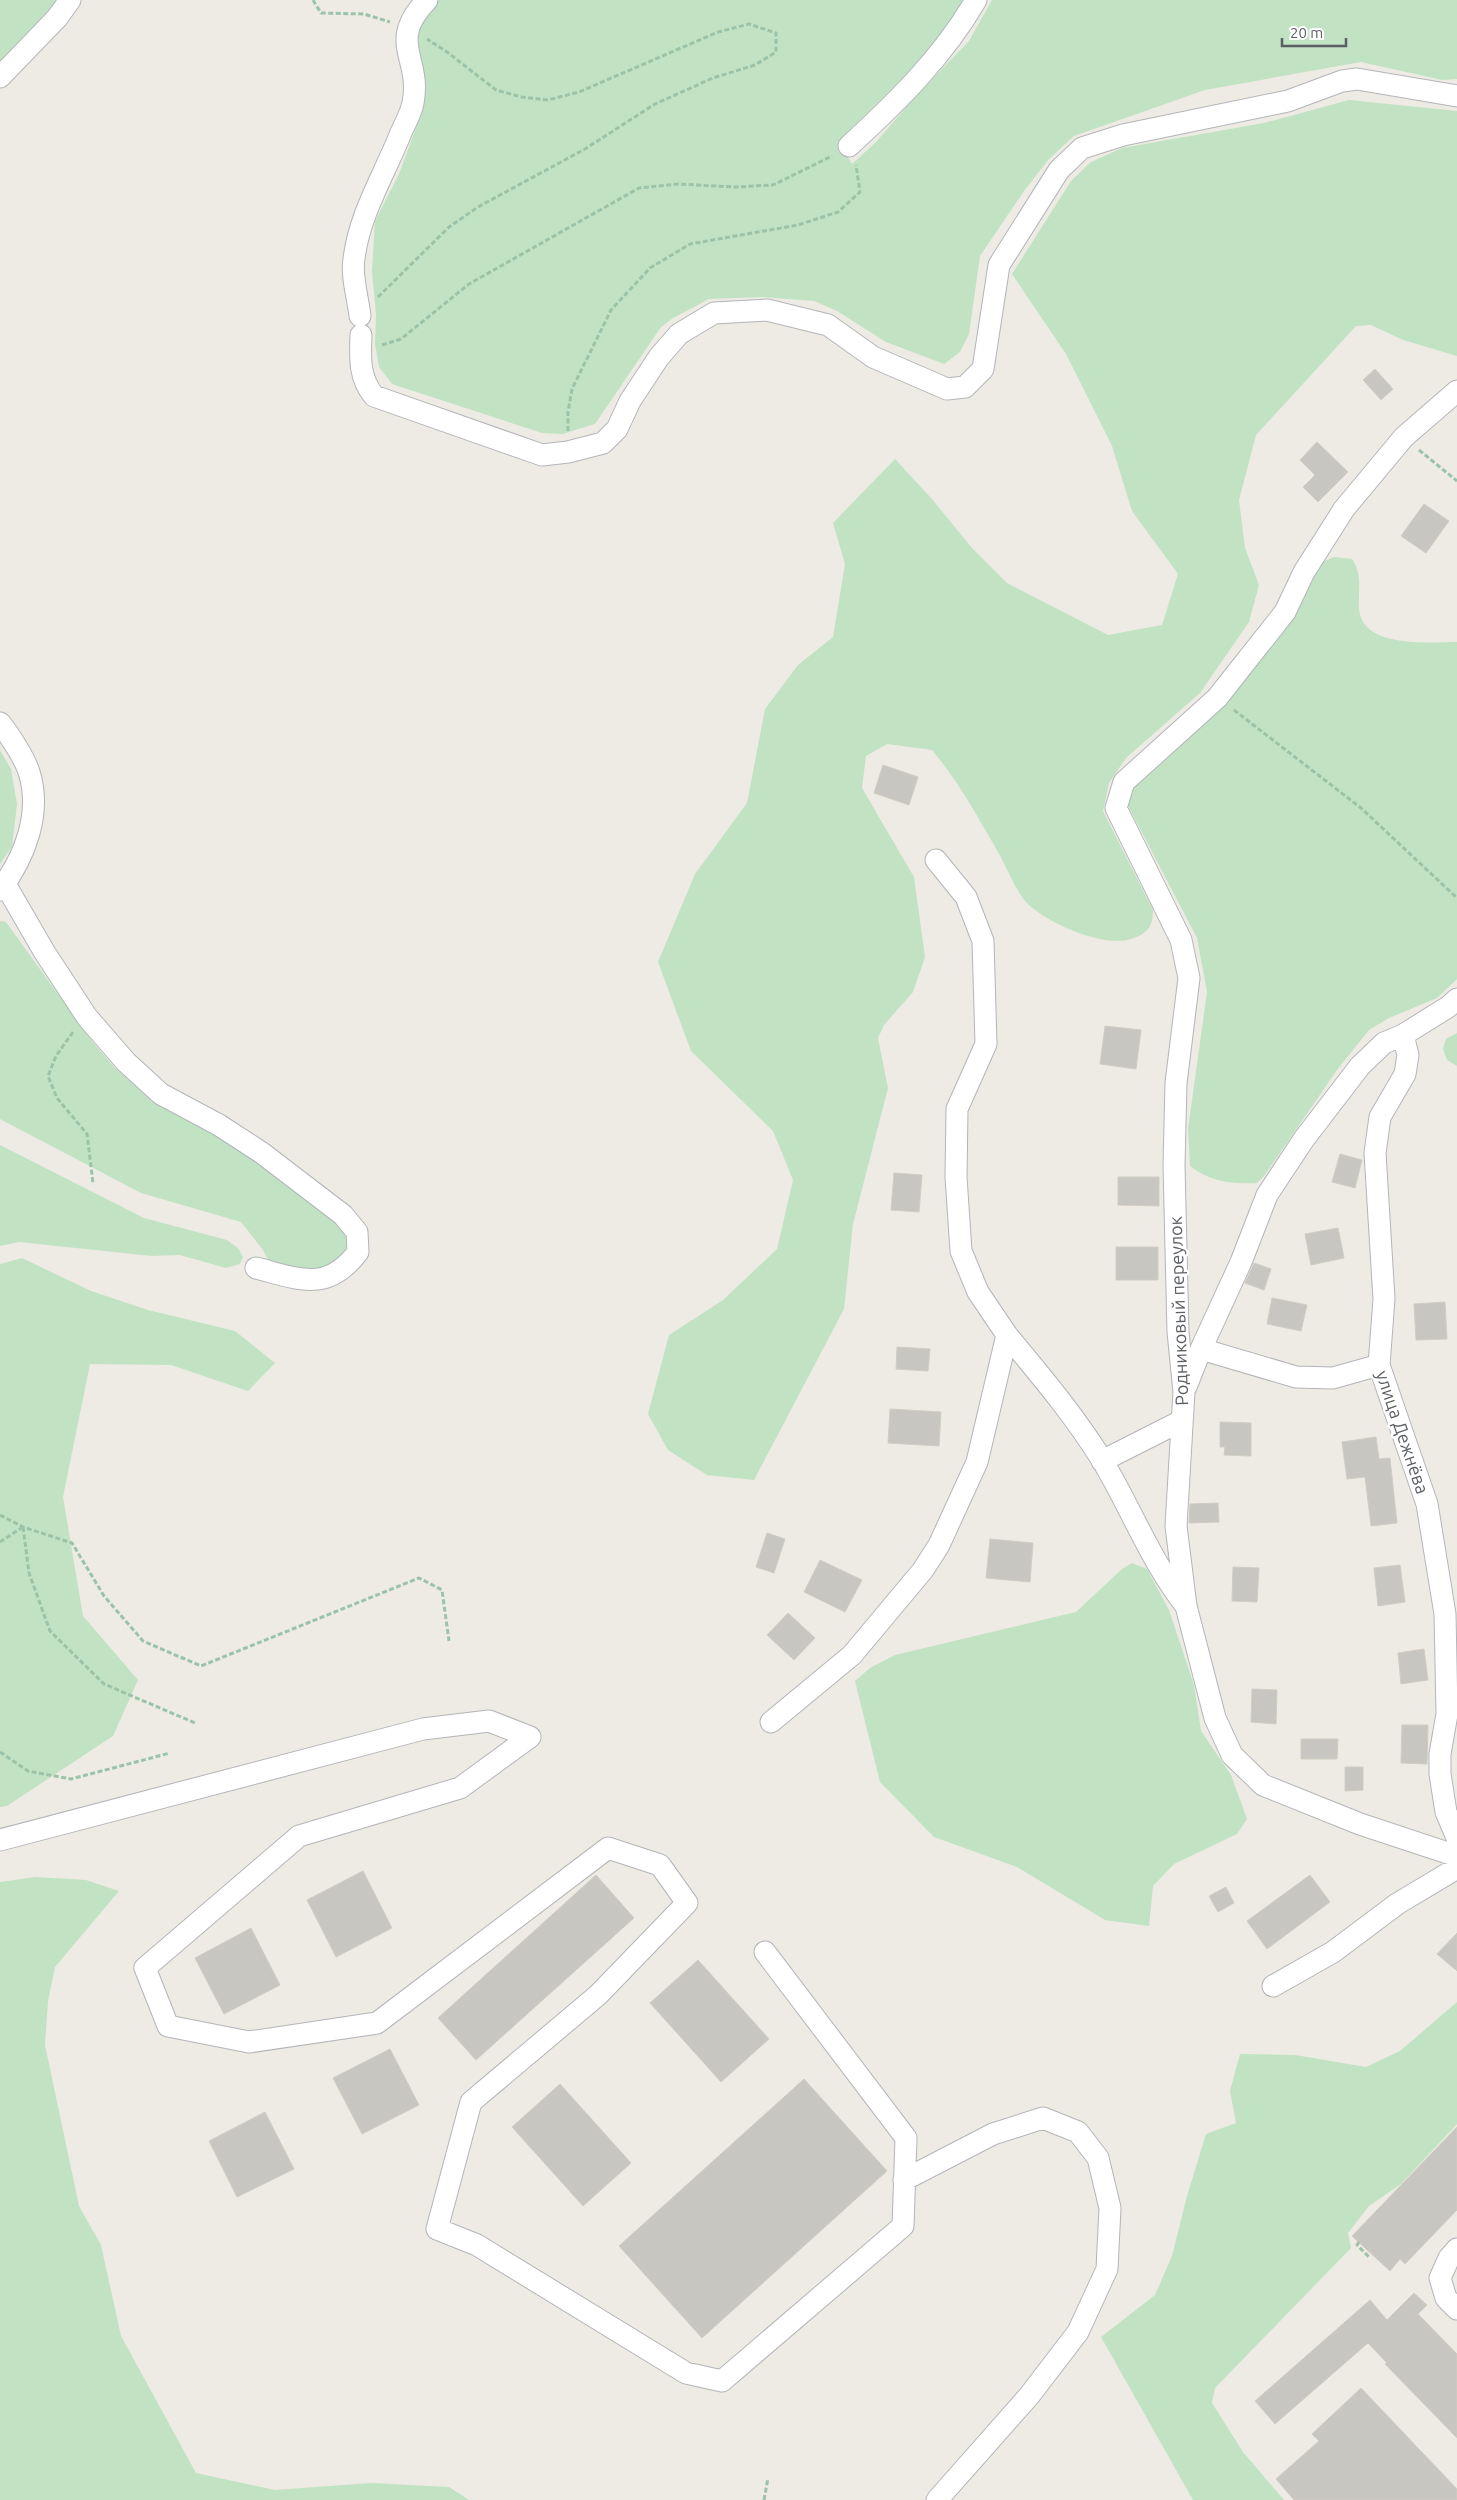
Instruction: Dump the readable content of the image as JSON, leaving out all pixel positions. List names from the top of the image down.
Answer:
{
  "streets": {
    "street": ["Родниковый переулок", "улица Дежнёва"]
  },
  "scale_bar": "20 m"
}
